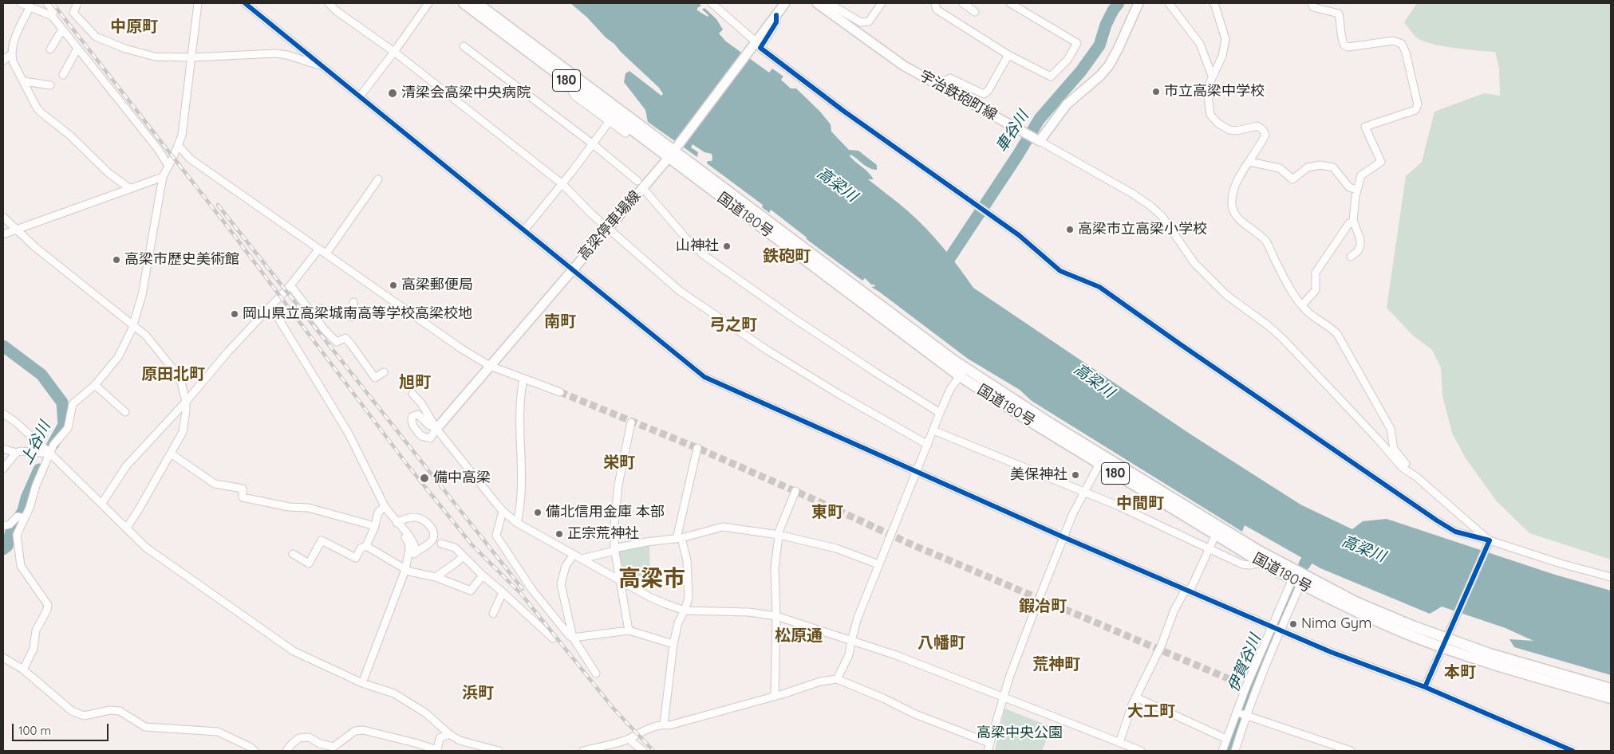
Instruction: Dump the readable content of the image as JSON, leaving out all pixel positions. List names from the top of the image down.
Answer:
{
  "streets": {
    "highway": ["180", "国道180号"],
    "main road": ["宇治鉄砲町線", "高梁停車場線"]
  },
  "crossings": [
    ["国道180号", "高梁停車場線"]
  ],
  "districts": [
    "中原町",
    "鉄砲町",
    "南町",
    "弓之町",
    "原田北町",
    "旭町",
    "栄町",
    "中間町",
    "東町",
    "高梁市",
    "鍜冶町",
    "松原通",
    "八幡町",
    "荒神町",
    "本町",
    "浜町",
    "大工町"
  ],
  "water": [
    "車谷川",
    "高梁川",
    "上谷川",
    "伊賀谷川"
  ],
  "parks": ["高梁中央公園"],
  "places": [
    "市立高梁中学校",
    "清梁会高梁中央病院",
    "高梁市立高梁小学校",
    "山神社",
    "高梁市歴史美術館",
    "高梁郵便局",
    "岡山県立高梁城南高等学校高梁校地",
    "美保神社",
    "備中高梁",
    "備北信用金庫 本部",
    "正宗荒神社",
    "Nima Gym"
  ],
  "scale_bar": "100 m"
}
